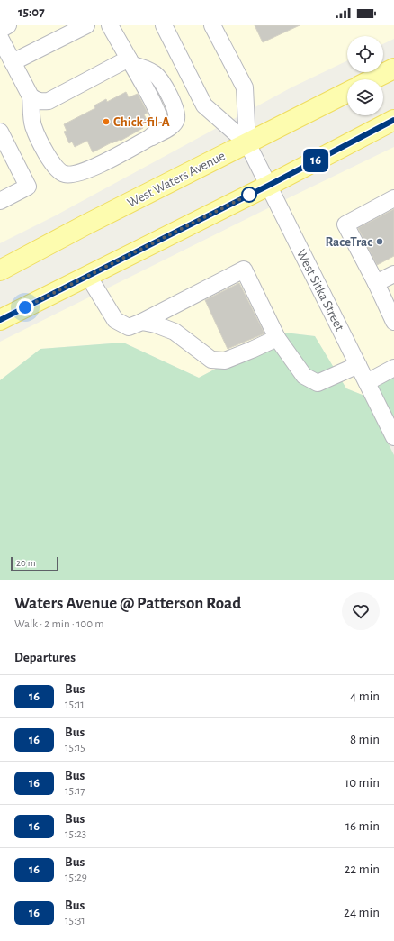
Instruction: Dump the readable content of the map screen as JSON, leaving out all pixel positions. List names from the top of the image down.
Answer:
{
  "streets": {
    "main road": ["West Waters Avenue"],
    "street": ["West Sitka Street"]
  },
  "crossings": [
    ["West Waters Avenue", "West Sitka Street"]
  ],
  "places": ["Chick-fil-A", "RaceTrac"],
  "lines": ["bus line 16"],
  "scale_bar": "20 m",
  "page": {
    "status": "15:07",
    "on_map": "16",
    "scale": "20 m",
    "heading": [
      ["Waters Avenue @ Patterson Road", "Walk · 2 min · 100 m"],
      "Departures"
    ],
    "list": [
      {
        "mark": "16",
        "name": "Bus",
        "note": "15:11",
        "value": "4 min"
      },
      {
        "mark": "16",
        "name": "Bus",
        "note": "15:15",
        "value": "8 min"
      },
      {
        "mark": "16",
        "name": "Bus",
        "note": "15:17",
        "value": "10 min"
      },
      {
        "mark": "16",
        "name": "Bus",
        "note": "15:23",
        "value": "16 min"
      },
      {
        "mark": "16",
        "name": "Bus",
        "note": "15:29",
        "value": "22 min"
      },
      {
        "mark": "16",
        "name": "Bus",
        "note": "15:31",
        "value": "24 min"
      }
    ]
  }
}
